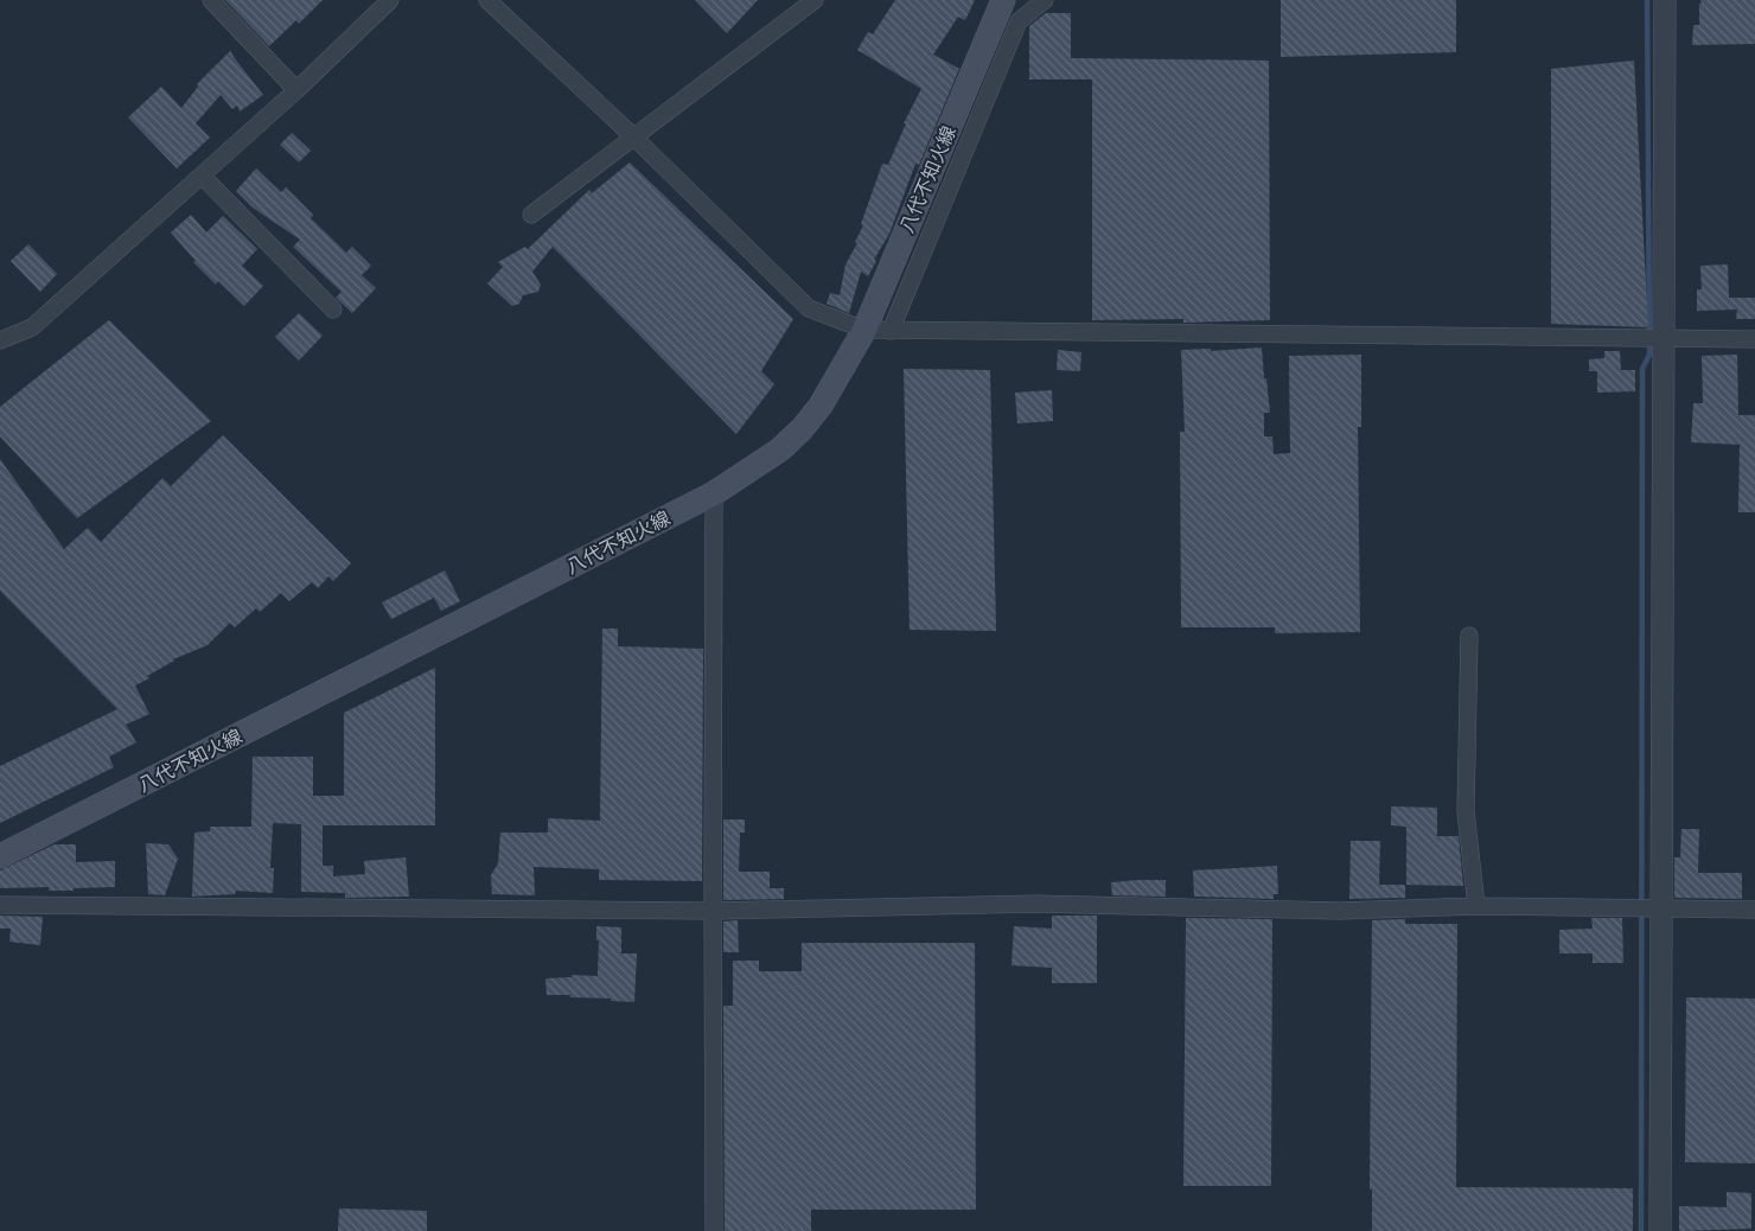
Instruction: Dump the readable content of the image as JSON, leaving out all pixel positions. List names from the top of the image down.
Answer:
{
  "streets": {
    "main road": ["八代不知火線"]
  }
}
